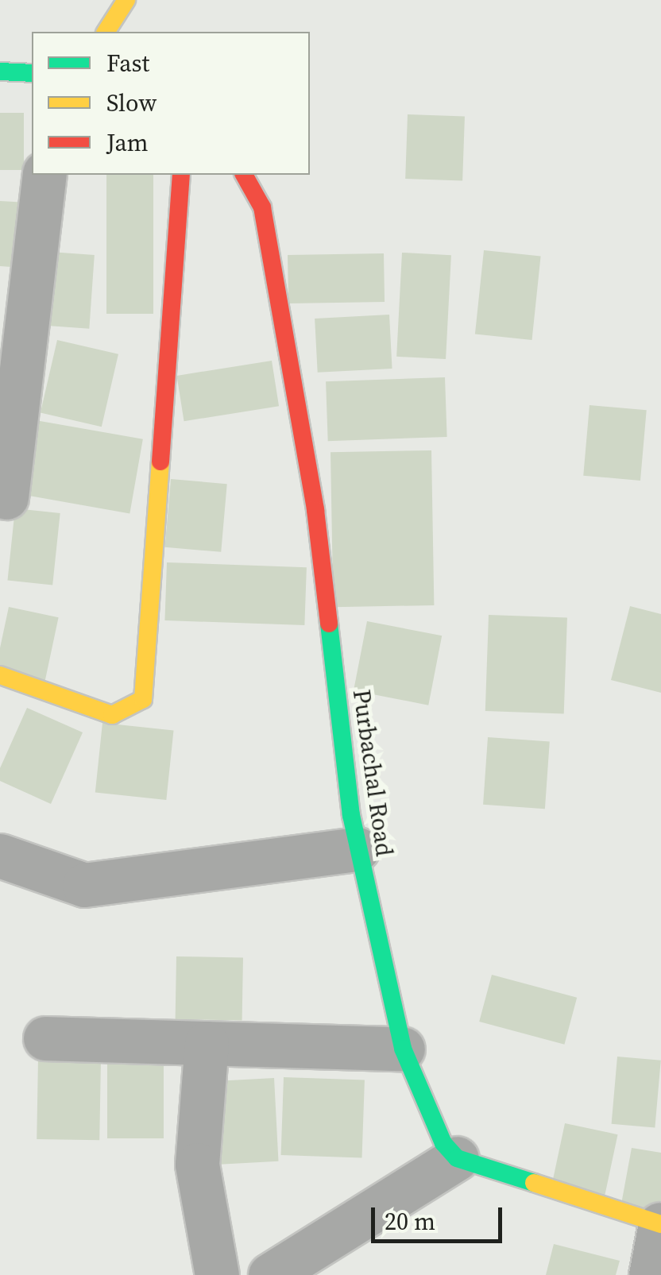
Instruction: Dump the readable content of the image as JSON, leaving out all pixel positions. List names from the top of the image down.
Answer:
{
  "streets": {
    "street": ["Purbachal Road"]
  },
  "legend": ["Fast", "Slow", "Jam"],
  "scale_bar": "20 m"
}
